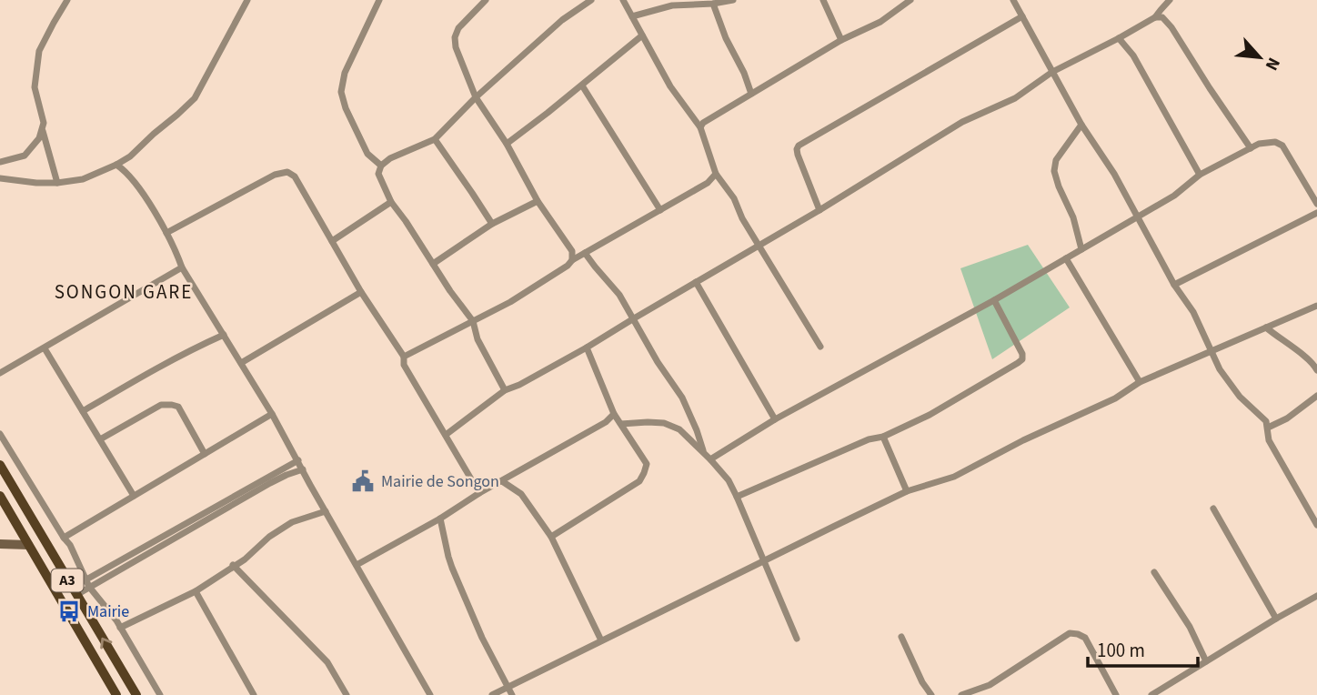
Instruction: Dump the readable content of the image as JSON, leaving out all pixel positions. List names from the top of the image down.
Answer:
{
  "streets": {
    "main road": ["A3"]
  },
  "districts": ["SONGON GARE"],
  "places": {
    "public building": ["Mairie de Songon"],
    "bus stop": ["Mairie"]
  },
  "scale_bar": "100 m",
  "north": "bottom right"
}
